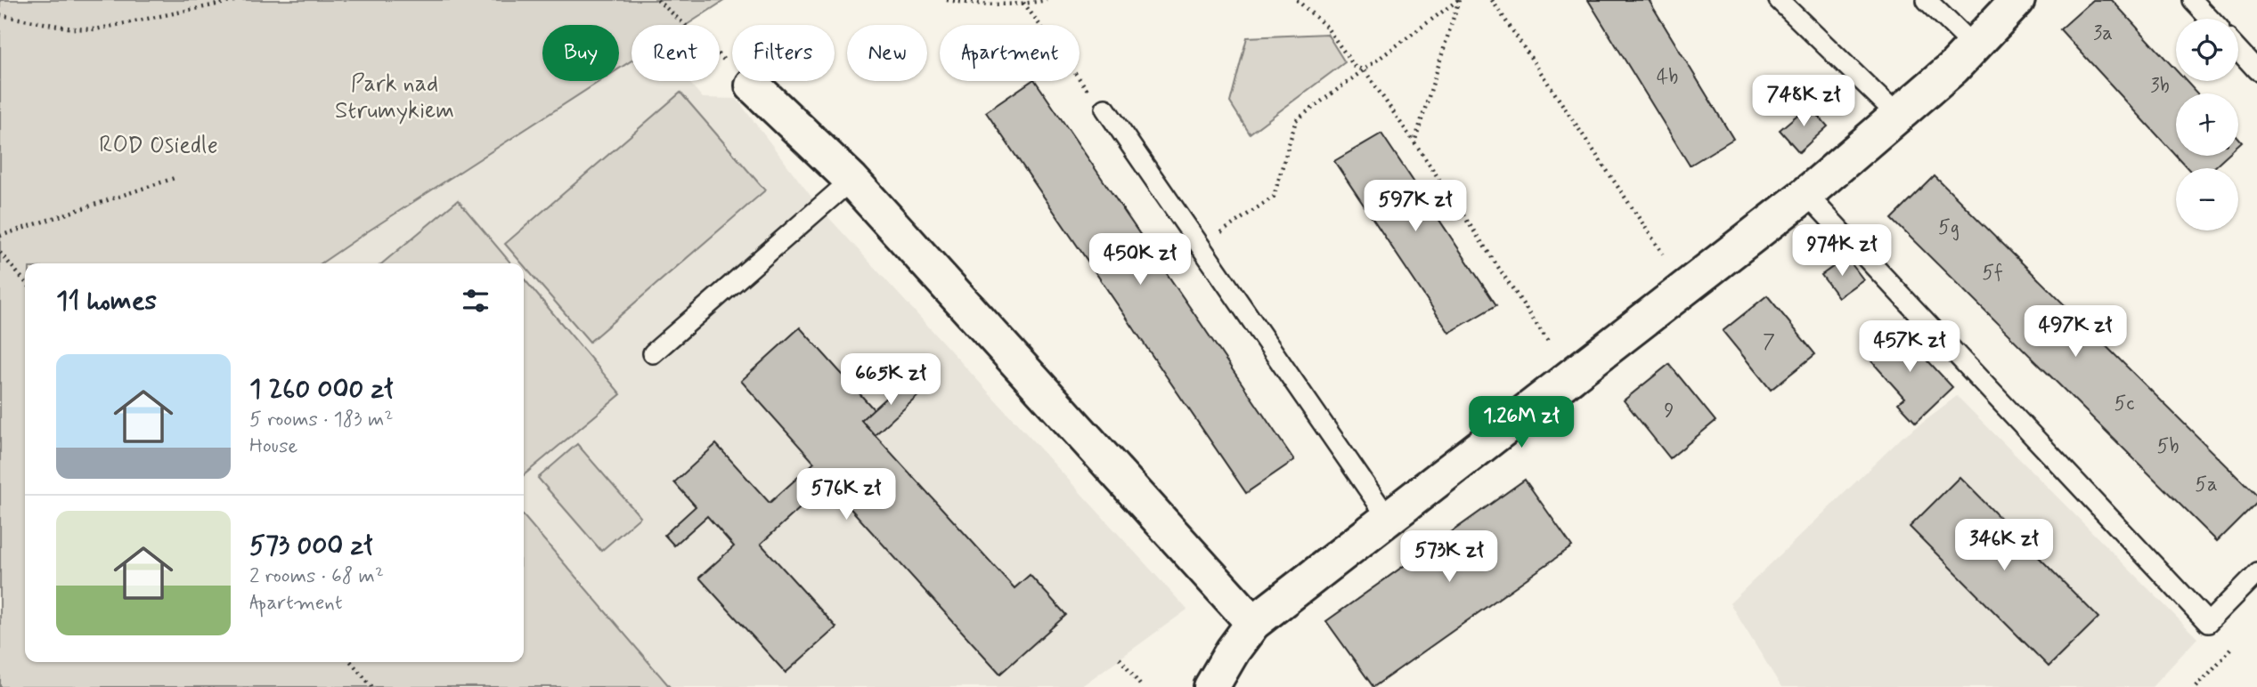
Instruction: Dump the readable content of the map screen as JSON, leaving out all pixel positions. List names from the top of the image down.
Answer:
{
  "parks": ["Park nad Strumykiem", "ROD Osiedle"],
  "house_numbers": [
    "3a",
    "4b",
    "3b",
    "5g",
    "5f",
    "7",
    "5c",
    "9",
    "5b",
    "5a"
  ],
  "page": {
    "map_buttons": ["+", "−"],
    "chip": [
      "Buy",
      "Rent",
      "Filters",
      "New",
      "Apartment"
    ],
    "price": [
      "748K zł",
      "597K zł",
      "974K zł",
      "450K zł",
      "497K zł",
      "457K zł",
      "665K zł",
      "1.26M zł",
      "576K zł",
      "346K zł",
      "573K zł"
    ],
    "heading": "11 homes",
    "list": [
      {
        "name": "1 260 000 zł",
        "note": "5 rooms · 183 m² · House"
      },
      {
        "name": "573 000 zł",
        "note": "2 rooms · 68 m² · Apartment"
      }
    ]
  }
}
